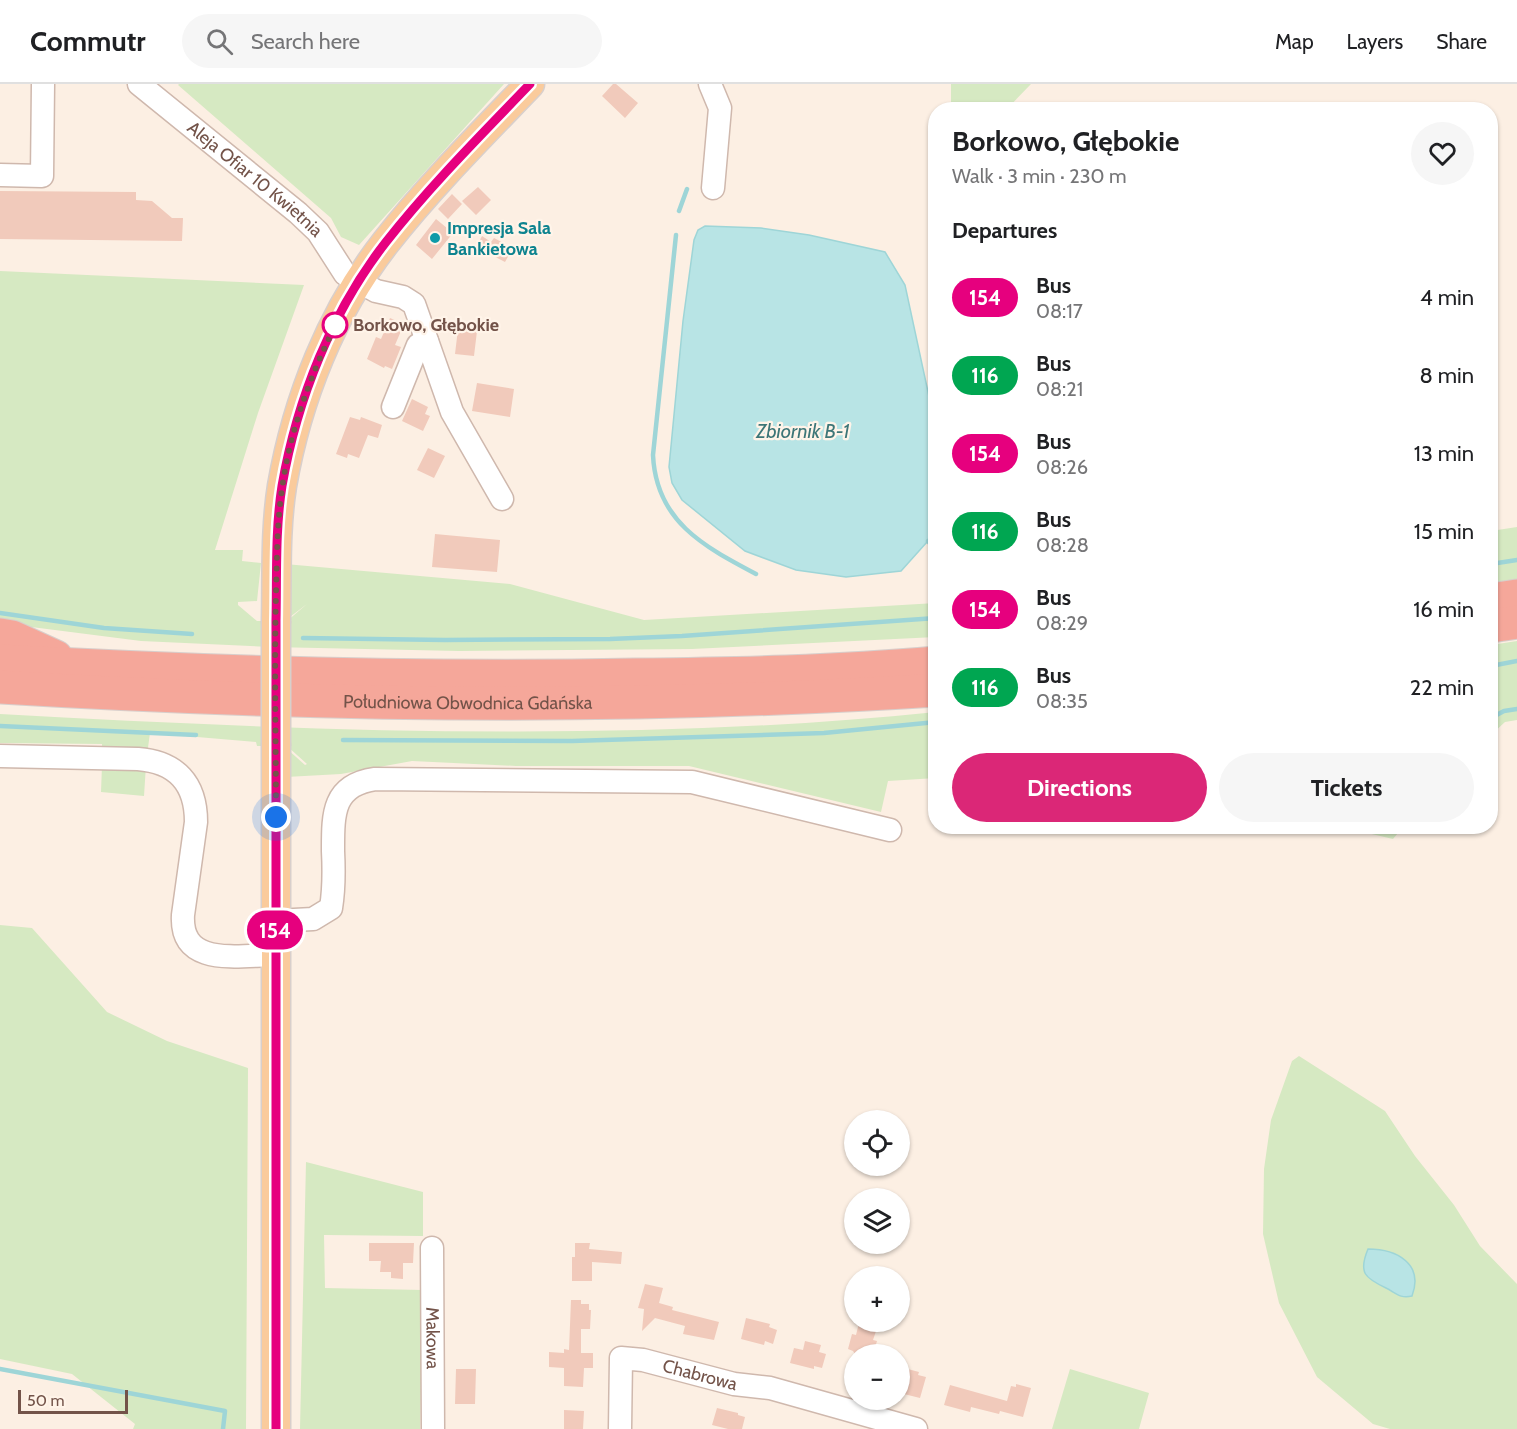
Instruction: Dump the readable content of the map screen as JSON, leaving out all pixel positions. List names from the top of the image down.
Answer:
{
  "streets": {
    "highway": ["Południowa Obwodnica Gdańska"],
    "street": ["Aleja Ofiar 10 Kwietnia", "Makowa", "Chabrowa"]
  },
  "water": ["Zbiornik B-1"],
  "places": ["Impresja Sala Bankietowa", "Borkowo, Głębokie"],
  "lines": ["bus line 154"],
  "scale_bar": "50 m",
  "page": {
    "header": "Commutr",
    "search": "Search here",
    "nav": ["Map", "Layers", "Share"],
    "on_map": "154",
    "heading": [
      ["Borkowo, Głębokie", "Walk · 3 min · 230 m"],
      "Departures"
    ],
    "list": [
      {
        "mark": "154",
        "name": "Bus",
        "note": "08:17",
        "value": "4 min"
      },
      {
        "mark": "116",
        "name": "Bus",
        "note": "08:21",
        "value": "8 min"
      },
      {
        "mark": "154",
        "name": "Bus",
        "note": "08:26",
        "value": "13 min"
      },
      {
        "mark": "116",
        "name": "Bus",
        "note": "08:28",
        "value": "15 min"
      },
      {
        "mark": "154",
        "name": "Bus",
        "note": "08:29",
        "value": "16 min"
      },
      {
        "mark": "116",
        "name": "Bus",
        "note": "08:35",
        "value": "22 min"
      }
    ],
    "buttons": ["Directions", "Tickets"],
    "map_buttons": ["+", "−"],
    "scale": "50 m"
  }
}
